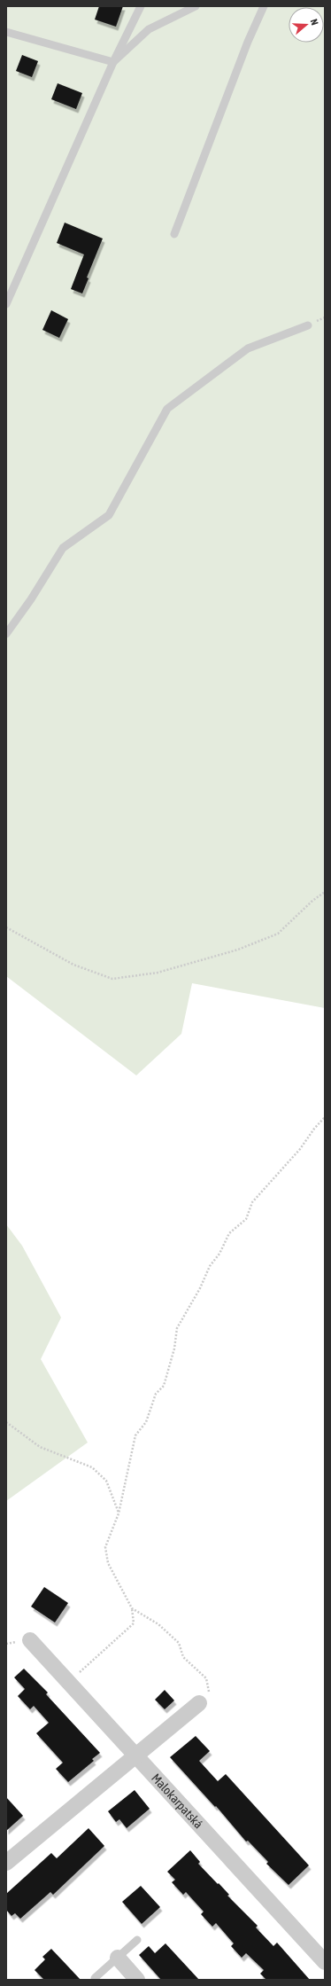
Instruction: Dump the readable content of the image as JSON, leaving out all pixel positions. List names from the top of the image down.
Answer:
{
  "streets": {
    "street": ["Malokarpatská"]
  },
  "north": "right"
}
